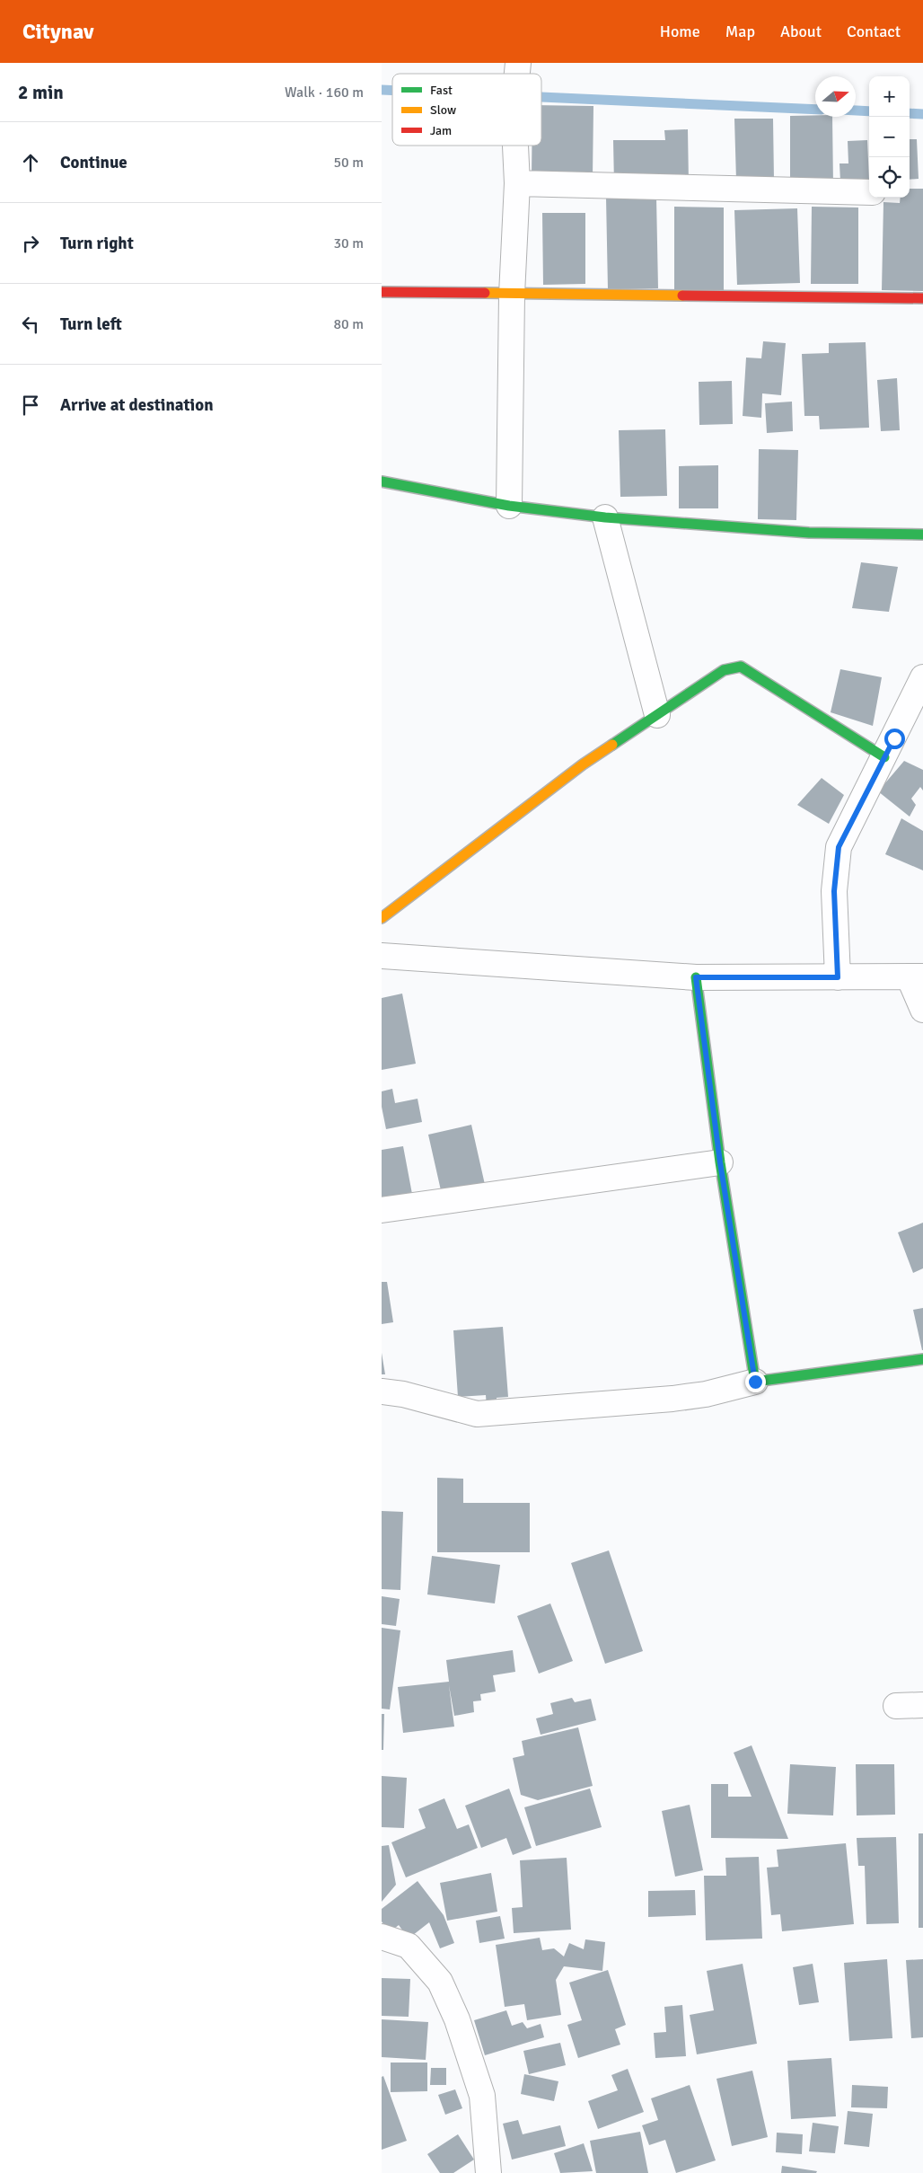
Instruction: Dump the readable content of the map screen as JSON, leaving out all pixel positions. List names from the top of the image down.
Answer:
{
  "legend": ["Fast", "Slow", "Jam"],
  "north": "right",
  "page": {
    "header": "Citynav",
    "nav": [
      "Home",
      "Map",
      "About",
      "Contact"
    ],
    "heading": ["2 min", "Walk · 160 m"],
    "map_buttons": ["+", "−"],
    "list": [
      ["Continue", "50 m"],
      ["Turn right", "30 m"],
      ["Turn left", "80 m"],
      "Arrive at destination"
    ]
  }
}
